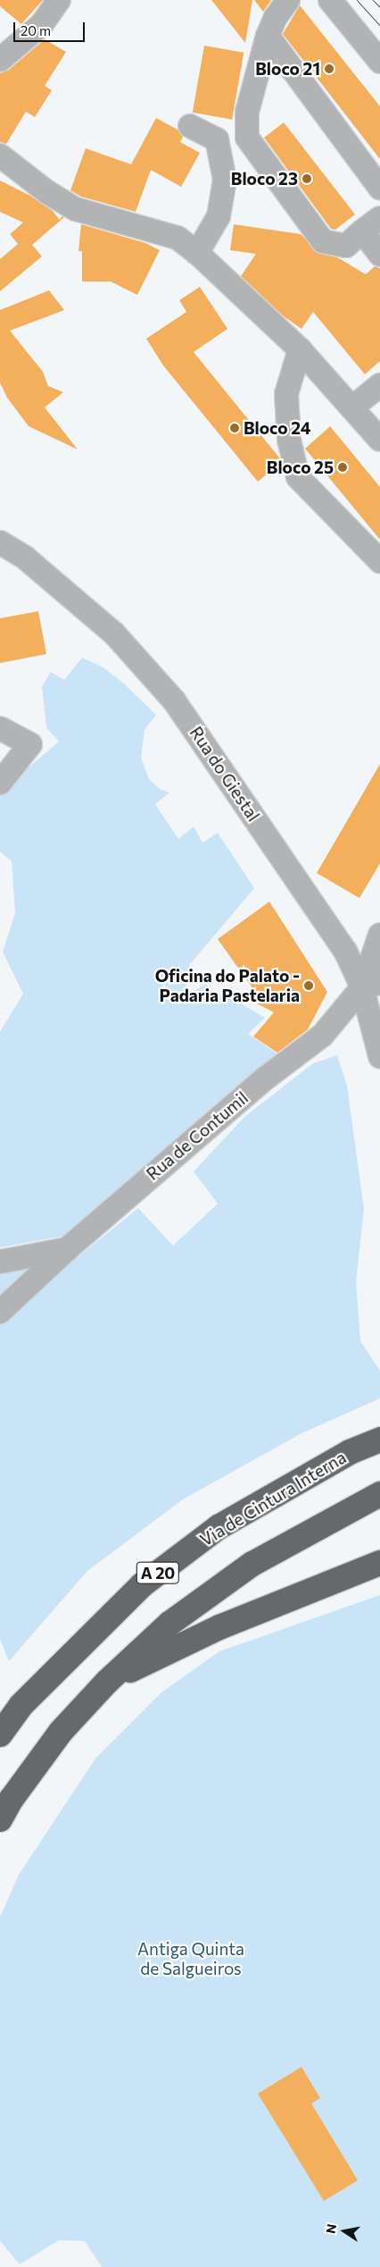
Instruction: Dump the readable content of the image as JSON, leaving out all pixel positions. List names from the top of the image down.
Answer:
{
  "streets": {
    "highway": ["Via de Cintura Interna", "A 20"],
    "street": ["Rua do Giestal", "Rua de Contumil"]
  },
  "crossings": [
    ["Rua do Giestal", "Rua de Contumil"]
  ],
  "parks": ["Antiga Quinta de Salgueiros"],
  "places": [
    "Bloco 21",
    "Bloco 23",
    "Bloco 24",
    "Bloco 25",
    "Oficina do Palato - Padaria Pastelaria"
  ],
  "scale_bar": "20 m",
  "north": "left"
}
